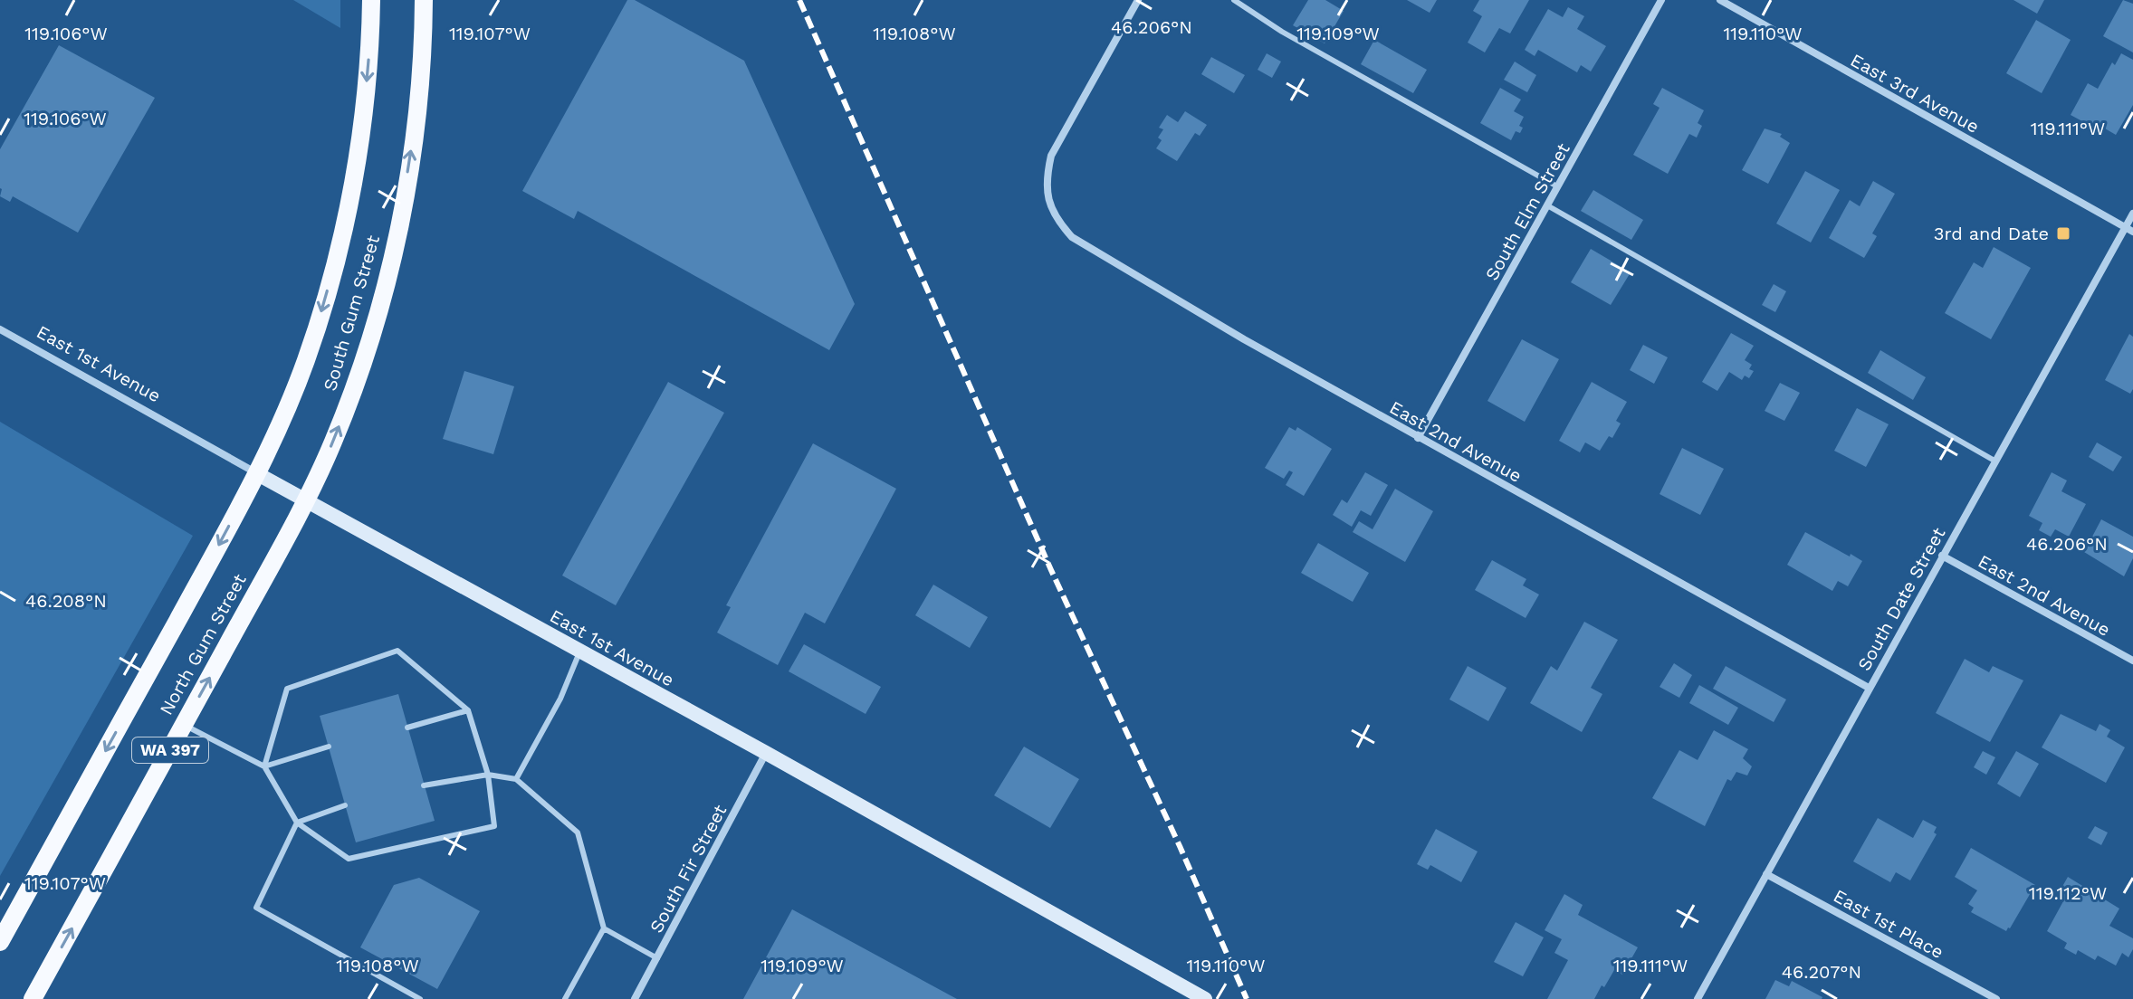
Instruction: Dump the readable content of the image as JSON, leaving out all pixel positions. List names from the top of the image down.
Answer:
{
  "streets": {
    "main road": [
      "South Gum Street",
      "East 1st Avenue",
      "North Gum Street",
      "WA 397"
    ],
    "street": [
      "East 3rd Avenue",
      "South Elm Street",
      "East 2nd Avenue",
      "South Date Street",
      "South Fir Street",
      "East 1st Place"
    ]
  },
  "crossings": [
    ["East 3rd Avenue", "South Date Street"],
    ["South Elm Street", "East 2nd Avenue"],
    ["South Gum Street", "East 1st Avenue"],
    ["South Gum Street", "North Gum Street"],
    ["East 1st Avenue", "North Gum Street"],
    ["East 1st Avenue", "South Fir Street"],
    ["East 2nd Avenue", "South Date Street"],
    ["South Date Street", "East 1st Place"]
  ],
  "places": {
    "transit": ["3rd and Date"]
  },
  "coordinates": [
    "46.206°N",
    "119.106°W",
    "119.107°W",
    "119.108°W",
    "119.109°W",
    "119.110°W",
    "119.111°W",
    "46.208°N",
    "119.112°W",
    "46.207°N"
  ]
}
